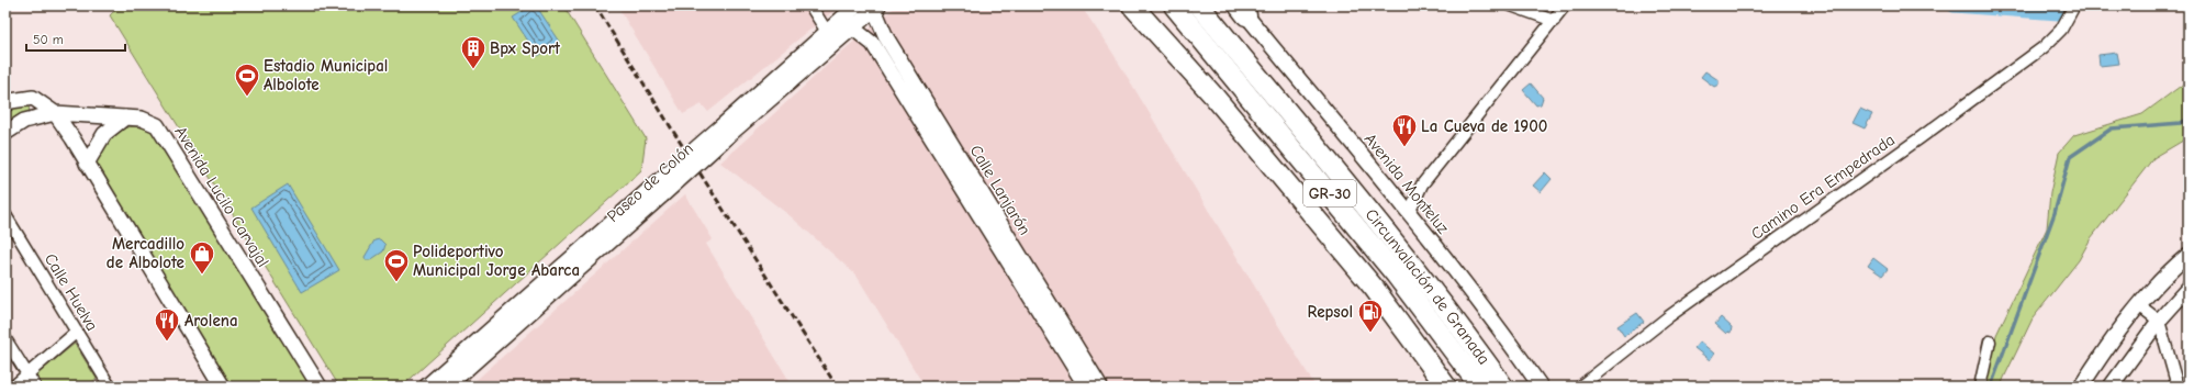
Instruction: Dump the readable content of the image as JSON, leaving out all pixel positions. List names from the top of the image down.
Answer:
{
  "streets": {
    "highway": ["GR-30", "Circunvalación de Granada"],
    "street": [
      "Paseo de Colón",
      "Avenida Monteluz",
      "Camino Era Empedrada",
      "Calle Lanjarón",
      "Avenida Lucilo Carvajal",
      "Calle Huelva"
    ]
  },
  "crossings": [
    ["Paseo de Colón", "Calle Lanjarón"]
  ],
  "places": {
    "building": ["Bpx Sport"],
    "sports": ["Estadio Municipal Albolote", "Polideportivo Municipal Jorge Abarca"],
    "restaurant": ["La Cueva de 1900", "Arolena"],
    "shop": ["Mercadillo de Albolote"],
    "fuel station": ["Repsol"]
  },
  "scale_bar": "50 m"
}
